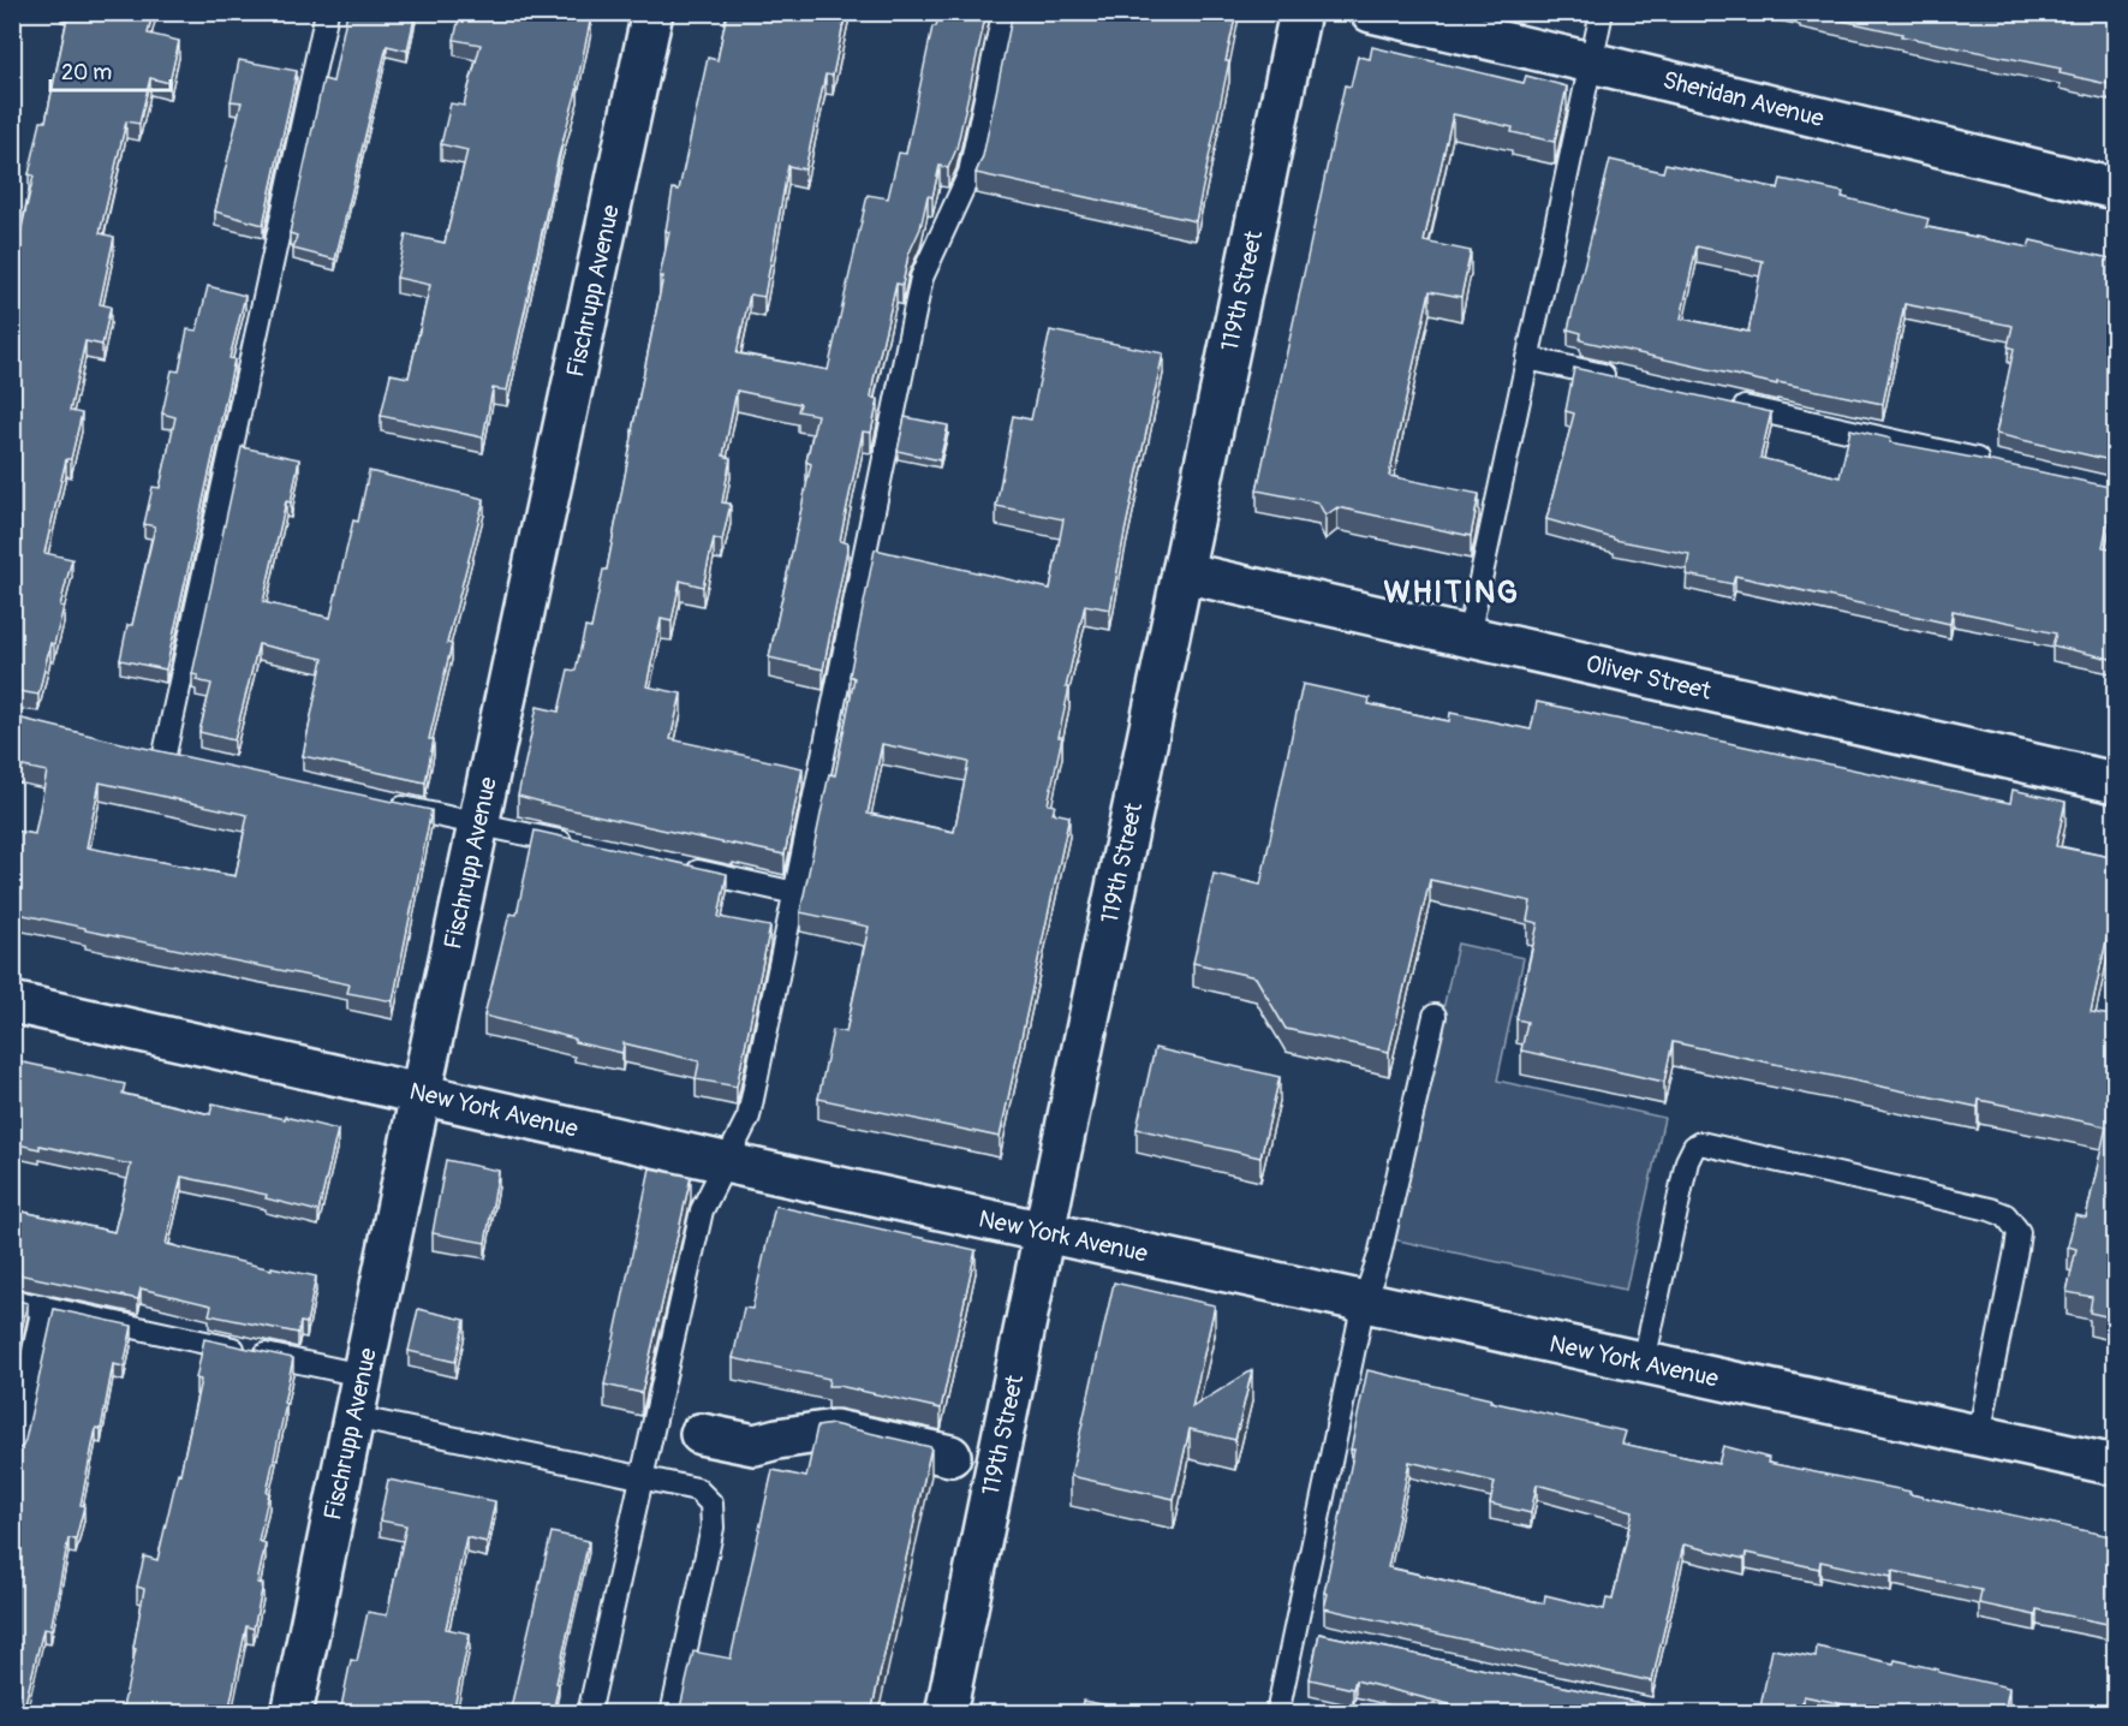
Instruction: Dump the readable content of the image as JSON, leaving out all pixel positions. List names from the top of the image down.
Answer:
{
  "streets": {
    "street": [
      "Sheridan Avenue",
      "Fischrupp Avenue",
      "119th Street",
      "Oliver Street",
      "New York Avenue"
    ]
  },
  "crossings": [
    ["Fischrupp Avenue", "New York Avenue"],
    ["119th Street", "Oliver Street"],
    ["119th Street", "New York Avenue"]
  ],
  "districts": ["WHITING"],
  "scale_bar": "20 m"
}
